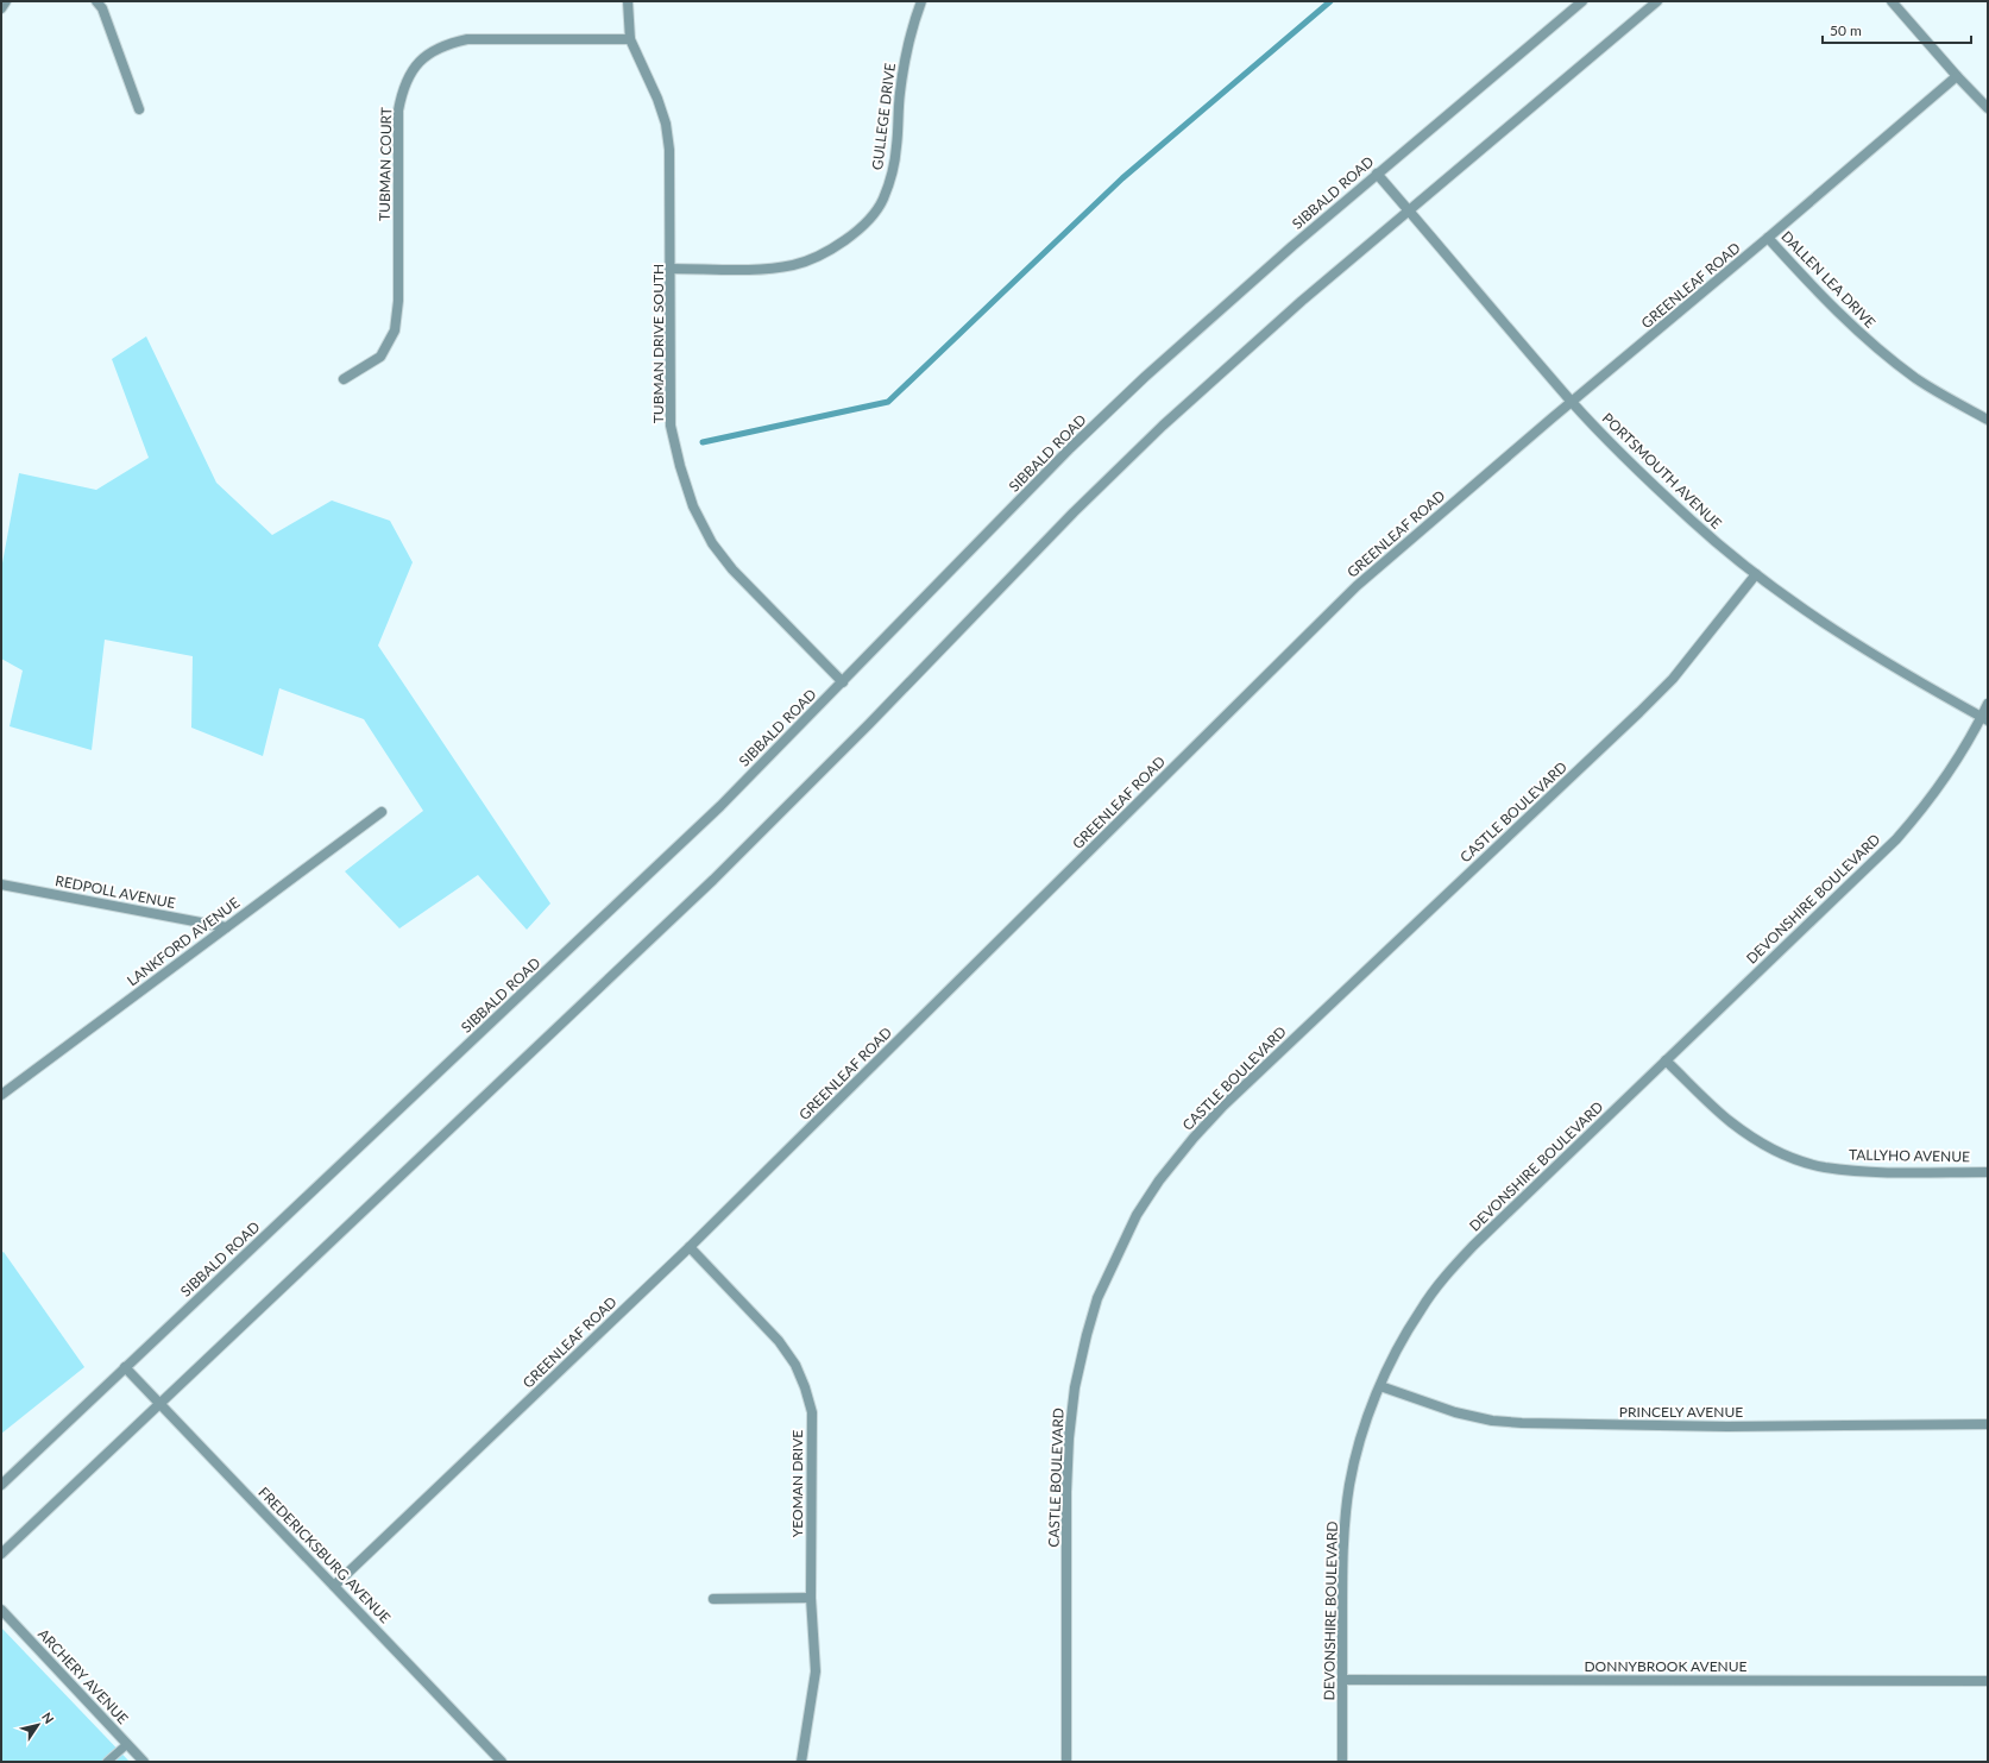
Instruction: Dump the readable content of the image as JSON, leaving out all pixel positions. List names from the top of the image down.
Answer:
{
  "streets": {
    "street": [
      "GULLEGE DRIVE",
      "TUBMAN COURT",
      "SIBBALD ROAD",
      "DALLEN LEA DRIVE",
      "GREENLEAF ROAD",
      "TUBMAN DRIVE SOUTH",
      "PORTSMOUTH AVENUE",
      "CASTLE BOULEVARD",
      "REDPOLL AVENUE",
      "DEVONSHIRE BOULEVARD",
      "LANKFORD AVENUE",
      "TALLYHO AVENUE",
      "PRINCELY AVENUE",
      "YEOMAN DRIVE",
      "FREDERICKSBURG AVENUE",
      "DONNYBROOK AVENUE",
      "ARCHERY AVENUE"
    ]
  },
  "crossings": [
    ["GULLEGE DRIVE", "TUBMAN DRIVE SOUTH"],
    ["TUBMAN COURT", "TUBMAN DRIVE SOUTH"],
    ["SIBBALD ROAD", "TUBMAN DRIVE SOUTH"],
    ["SIBBALD ROAD", "PORTSMOUTH AVENUE"],
    ["SIBBALD ROAD", "FREDERICKSBURG AVENUE"],
    ["DALLEN LEA DRIVE", "GREENLEAF ROAD"],
    ["GREENLEAF ROAD", "PORTSMOUTH AVENUE"],
    ["GREENLEAF ROAD", "YEOMAN DRIVE"],
    ["GREENLEAF ROAD", "FREDERICKSBURG AVENUE"],
    ["PORTSMOUTH AVENUE", "CASTLE BOULEVARD"],
    ["PORTSMOUTH AVENUE", "DEVONSHIRE BOULEVARD"],
    ["REDPOLL AVENUE", "LANKFORD AVENUE"],
    ["DEVONSHIRE BOULEVARD", "TALLYHO AVENUE"],
    ["DEVONSHIRE BOULEVARD", "PRINCELY AVENUE"],
    ["DEVONSHIRE BOULEVARD", "DONNYBROOK AVENUE"]
  ],
  "scale_bar": "50 m",
  "north": "top right"
}
